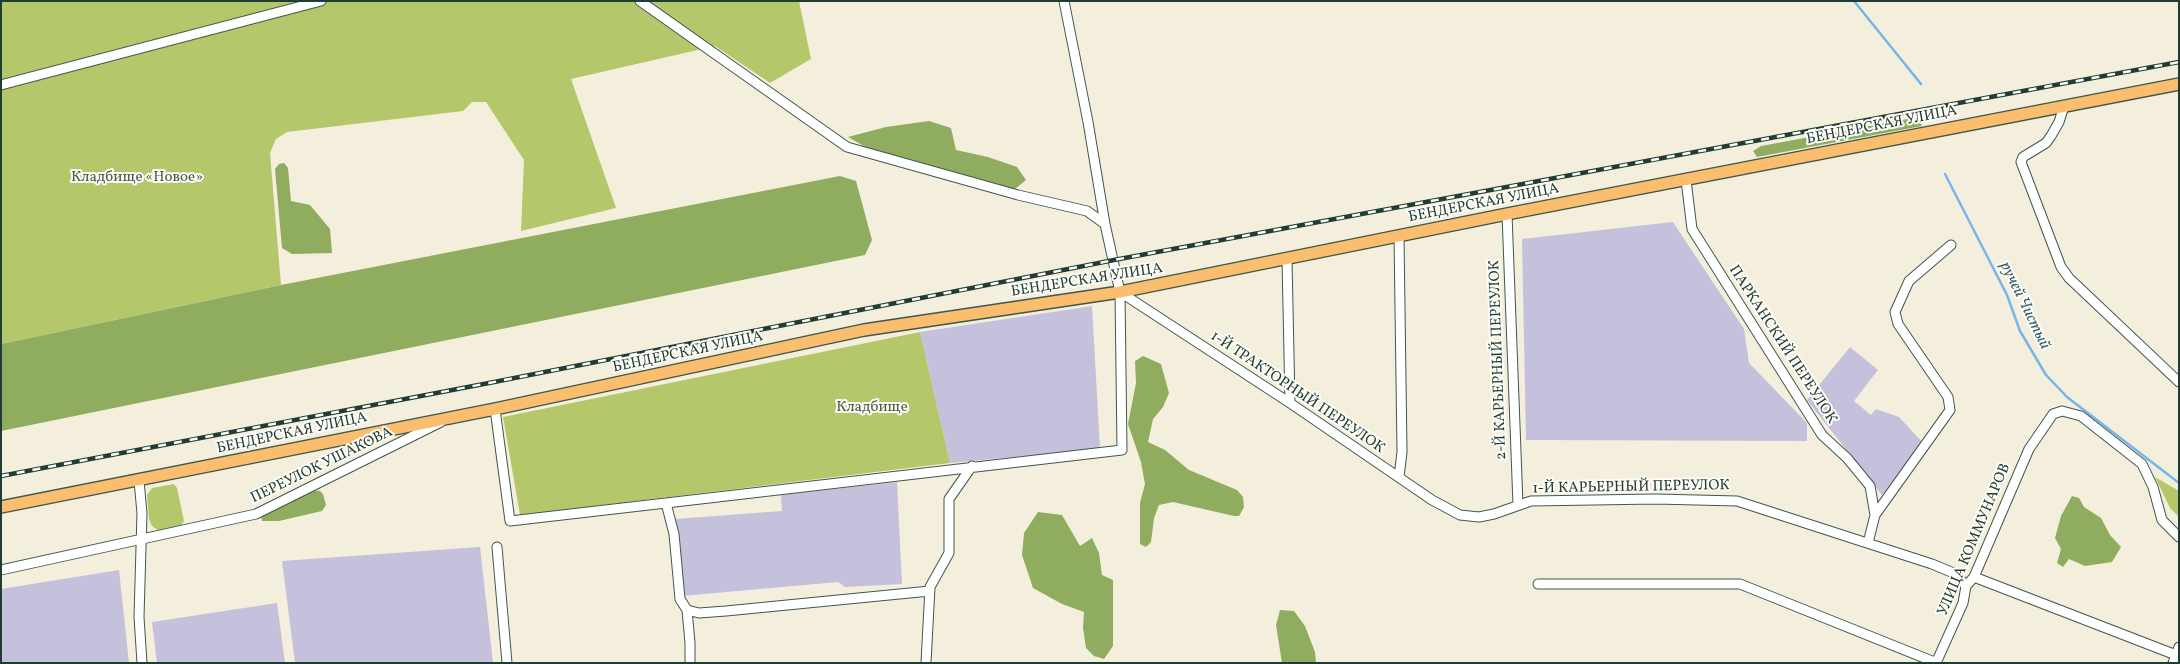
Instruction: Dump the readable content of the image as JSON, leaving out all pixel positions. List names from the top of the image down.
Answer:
{
  "streets": {
    "main road": ["БЕНДЕРСКАЯ УЛИЦА"],
    "street": [
      "ПАРКАНСКИЙ ПЕРЕУЛОК",
      "2-Й КАРЬЕРНЫЙ ПЕРЕУЛОК",
      "1-Й ТРАКТОРНЫЙ ПЕРЕУЛОК",
      "ПЕРЕУЛОК УШАКОВА",
      "1-Й КАРЬЕРНЫЙ ПЕРЕУЛОК",
      "УЛИЦА КОММУНАРОВ"
    ]
  },
  "crossings": [
    ["БЕНДЕРСКАЯ УЛИЦА", "ПАРКАНСКИЙ ПЕРЕУЛОК"],
    ["БЕНДЕРСКАЯ УЛИЦА", "2-Й КАРЬЕРНЫЙ ПЕРЕУЛОК"],
    ["БЕНДЕРСКАЯ УЛИЦА", "1-Й ТРАКТОРНЫЙ ПЕРЕУЛОК"],
    ["БЕНДЕРСКАЯ УЛИЦА", "ПЕРЕУЛОК УШАКОВА"],
    ["ПАРКАНСКИЙ ПЕРЕУЛОК", "1-Й КАРЬЕРНЫЙ ПЕРЕУЛОК"],
    ["2-Й КАРЬЕРНЫЙ ПЕРЕУЛОК", "1-Й КАРЬЕРНЫЙ ПЕРЕУЛОК"],
    ["1-Й ТРАКТОРНЫЙ ПЕРЕУЛОК", "1-Й КАРЬЕРНЫЙ ПЕРЕУЛОК"],
    ["1-Й КАРЬЕРНЫЙ ПЕРЕУЛОК", "УЛИЦА КОММУНАРОВ"]
  ],
  "water": ["ручей Чистый"],
  "parks": ["Кладбище «Новое»", "Кладбище"]
}
